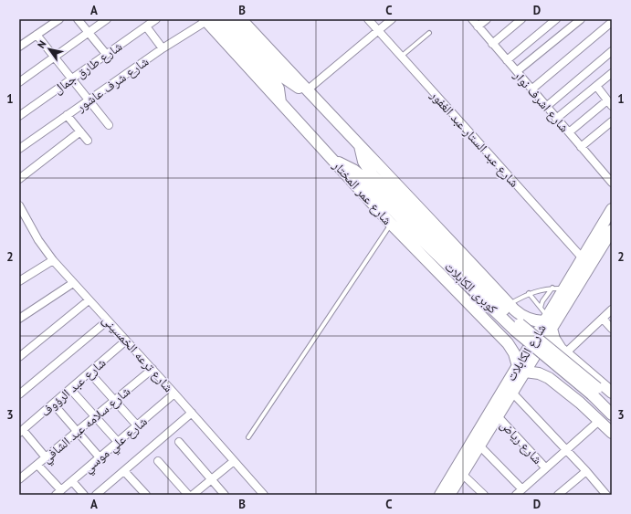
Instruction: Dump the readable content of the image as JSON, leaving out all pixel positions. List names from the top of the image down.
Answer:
{
  "streets": {
    "main road": ["شارع عمر المختار", "كوبرى الكابلات", "شارع الكابلات"],
    "street": [
      "شارع طارق جمال",
      "شارع شرف عاشور",
      "شارع اشرف نوار",
      "شارع عبد الستار عبد الغفور",
      "شارع ترعه الخمسينى",
      "شارع عبد الرؤوف",
      "شارع سلامه عبد الشافي",
      "شارع رياض",
      "شارع علي موسي"
    ]
  },
  "crossings": [
    ["شارع شرف عاشور", "شارع عمر المختار"],
    ["شارع عبد الستار عبد الغفور", "شارع الكابلات"],
    ["شارع عمر المختار", "كوبرى الكابلات"],
    ["شارع عمر المختار", "شارع الكابلات"],
    ["شارع الكابلات", "شارع رياض"],
    ["شارع ترعه الخمسينى", "شارع عبد الرؤوف"],
    ["شارع ترعه الخمسينى", "شارع سلامه عبد الشافي"],
    ["شارع ترعه الخمسينى", "شارع علي موسي"]
  ],
  "north": "top left",
  "grid": {
    "columns": [
      "A",
      "B",
      "C",
      "D"
    ],
    "rows": ["1", "2", "3"]
  }
}
